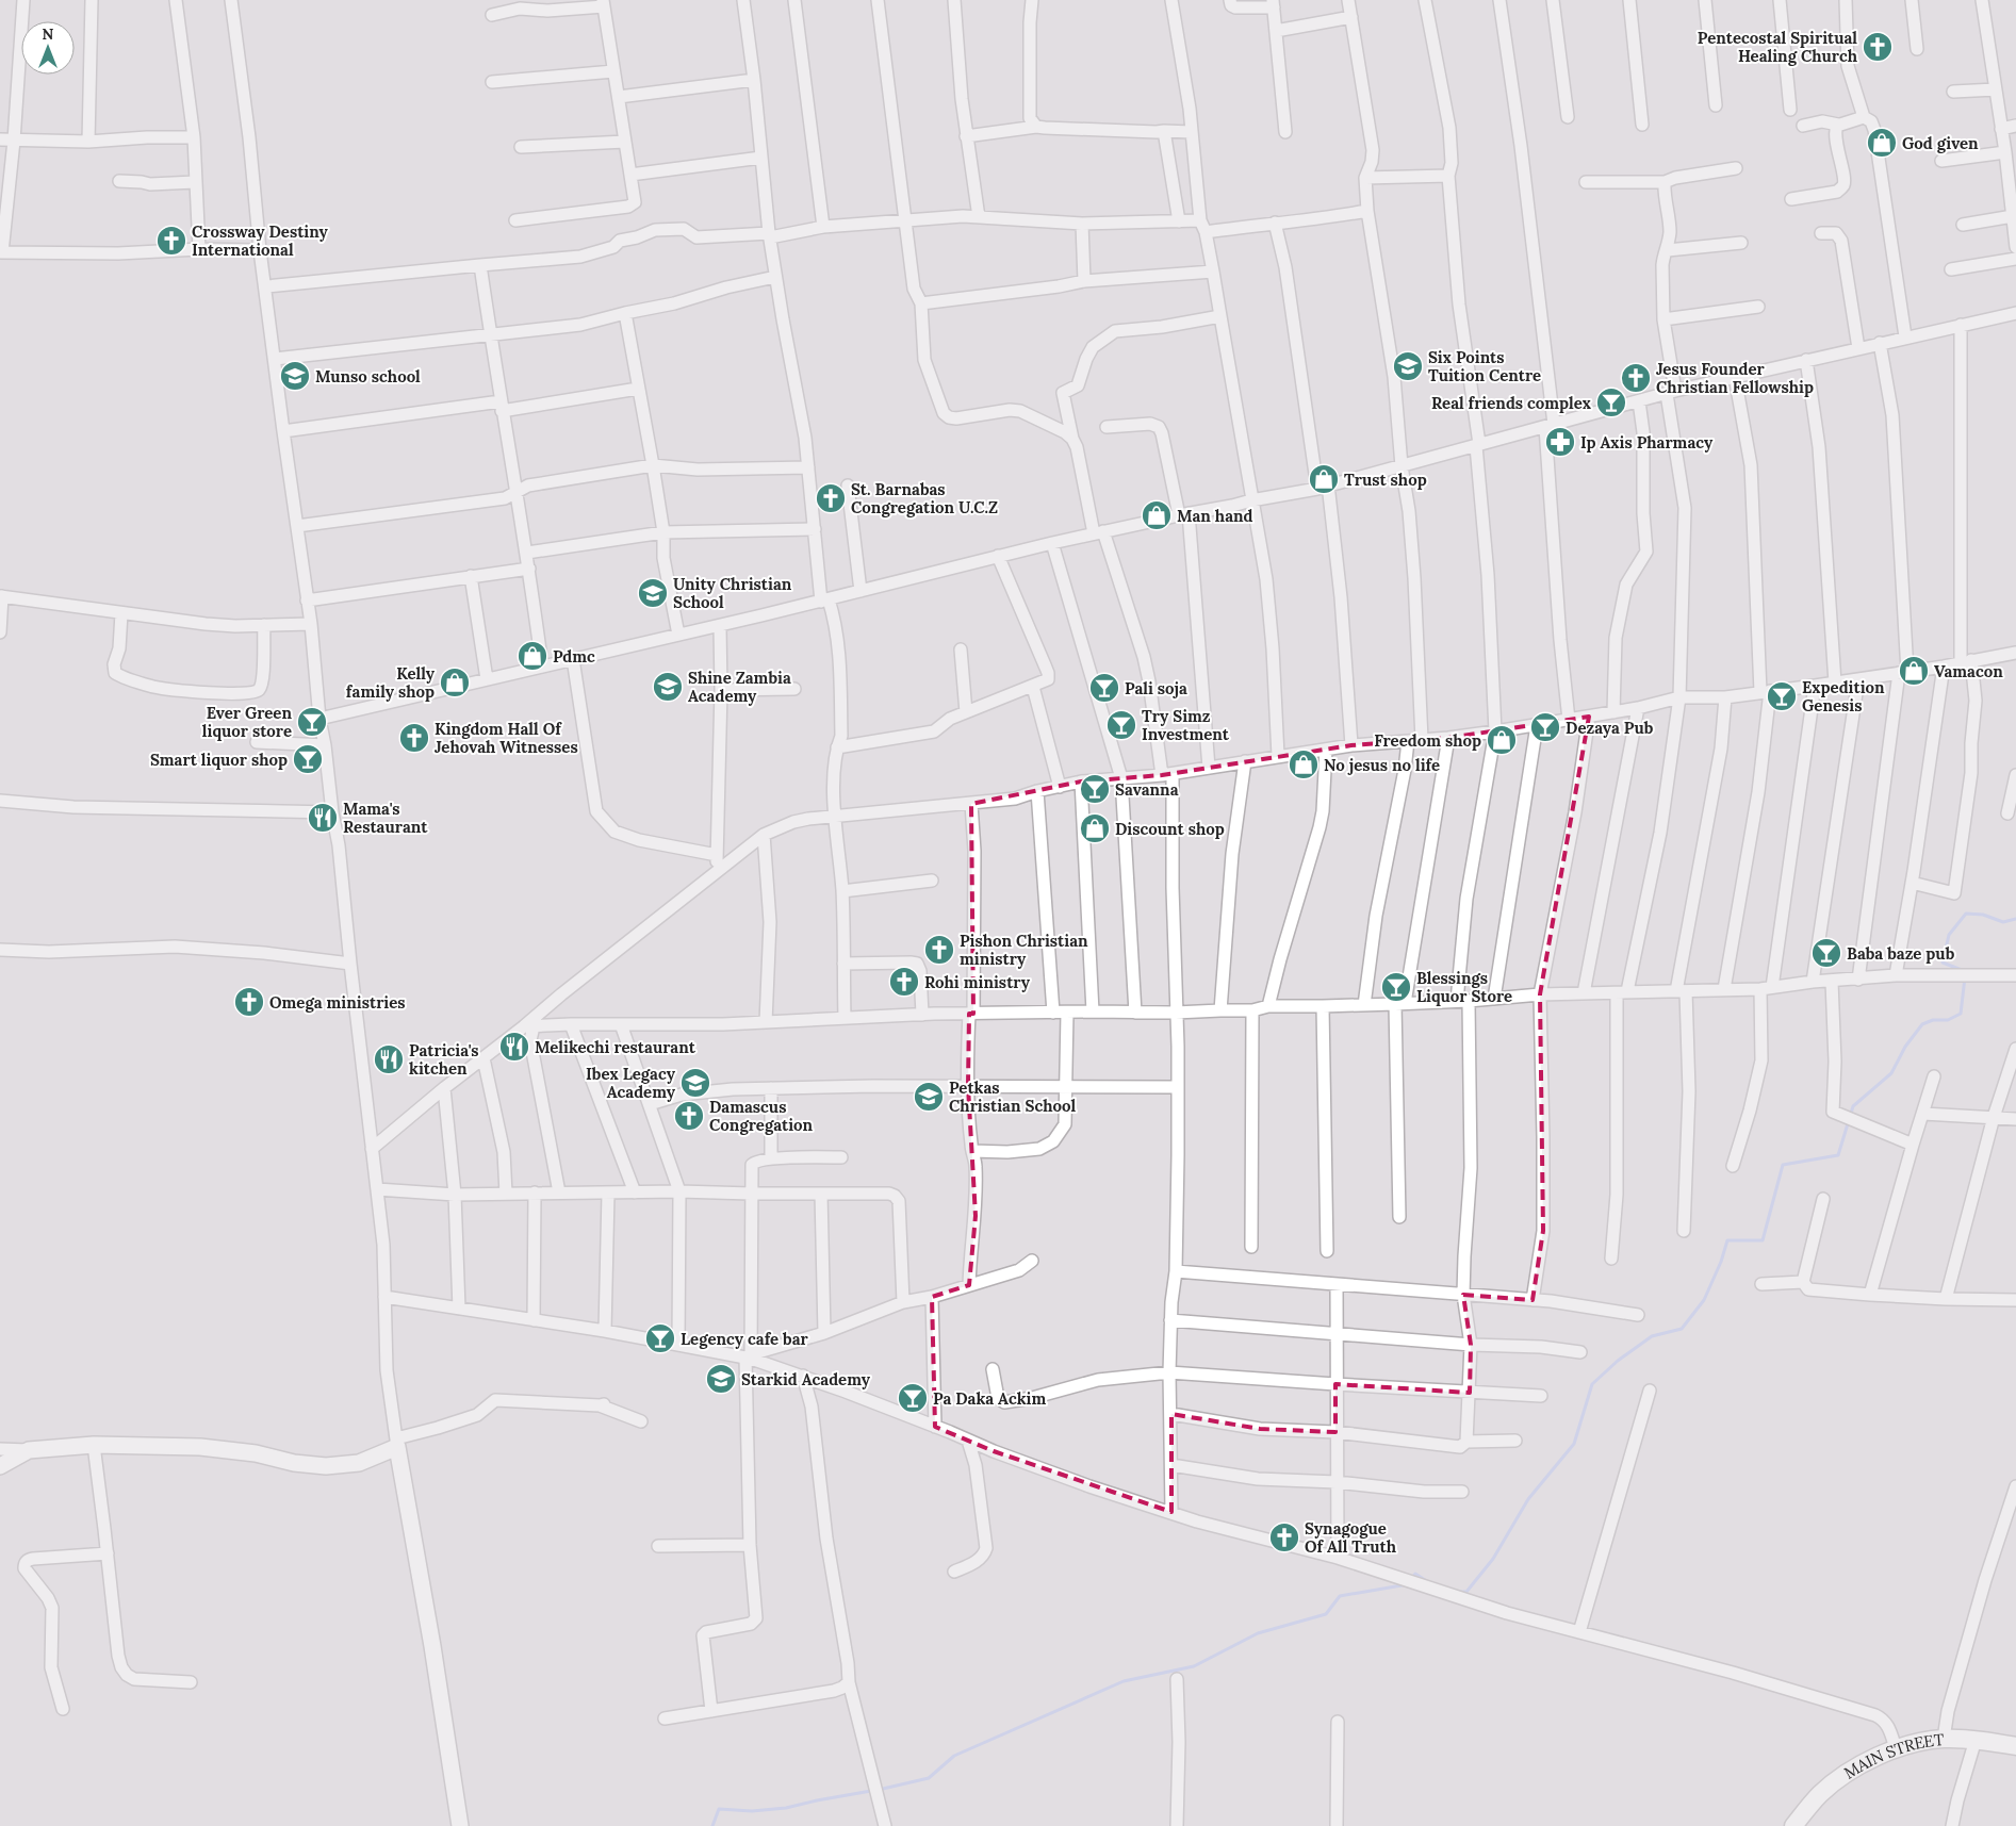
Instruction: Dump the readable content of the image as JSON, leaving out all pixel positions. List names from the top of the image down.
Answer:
{
  "streets": {
    "main road": ["MAIN STREET"]
  },
  "places": {
    "church": [
      "Pentecostal Spiritual Healing Church",
      "Crossway Destiny International",
      "Jesus Founder Christian Fellowship",
      "St. Barnabas Congregation U.C.Z",
      "Kingdom Hall Of Jehovah Witnesses",
      "Pishon Christian ministry",
      "Rohi ministry",
      "Omega ministries",
      "Damascus Congregation",
      "Synagogue Of All Truth"
    ],
    "shop": [
      "God given",
      "Trust shop",
      "Man hand",
      "Pdmc",
      "Vamacon",
      "Kelly family shop",
      "Freedom shop",
      "No jesus no life",
      "Discount shop"
    ],
    "school or university": [
      "Six Points Tuition Centre",
      "Munso school",
      "Unity Christian School",
      "Shine Zambia Academy",
      "Ibex Legacy Academy",
      "Petkas Christian School",
      "Starkid Academy"
    ],
    "bar": [
      "Real friends complex",
      "Pali soja",
      "Expedition Genesis",
      "Ever Green liquor store",
      "Try Simz Investment",
      "Dezaya Pub",
      "Smart liquor shop",
      "Savanna",
      "Baba baze pub",
      "Blessings Liquor Store",
      "Legency cafe bar",
      "Pa Daka Ackim"
    ],
    "pharmacy": ["Ip Axis Pharmacy"],
    "restaurant": ["Mama's Restaurant", "Melikechi restaurant", "Patricia's kitchen"]
  },
  "north": "top"
}
